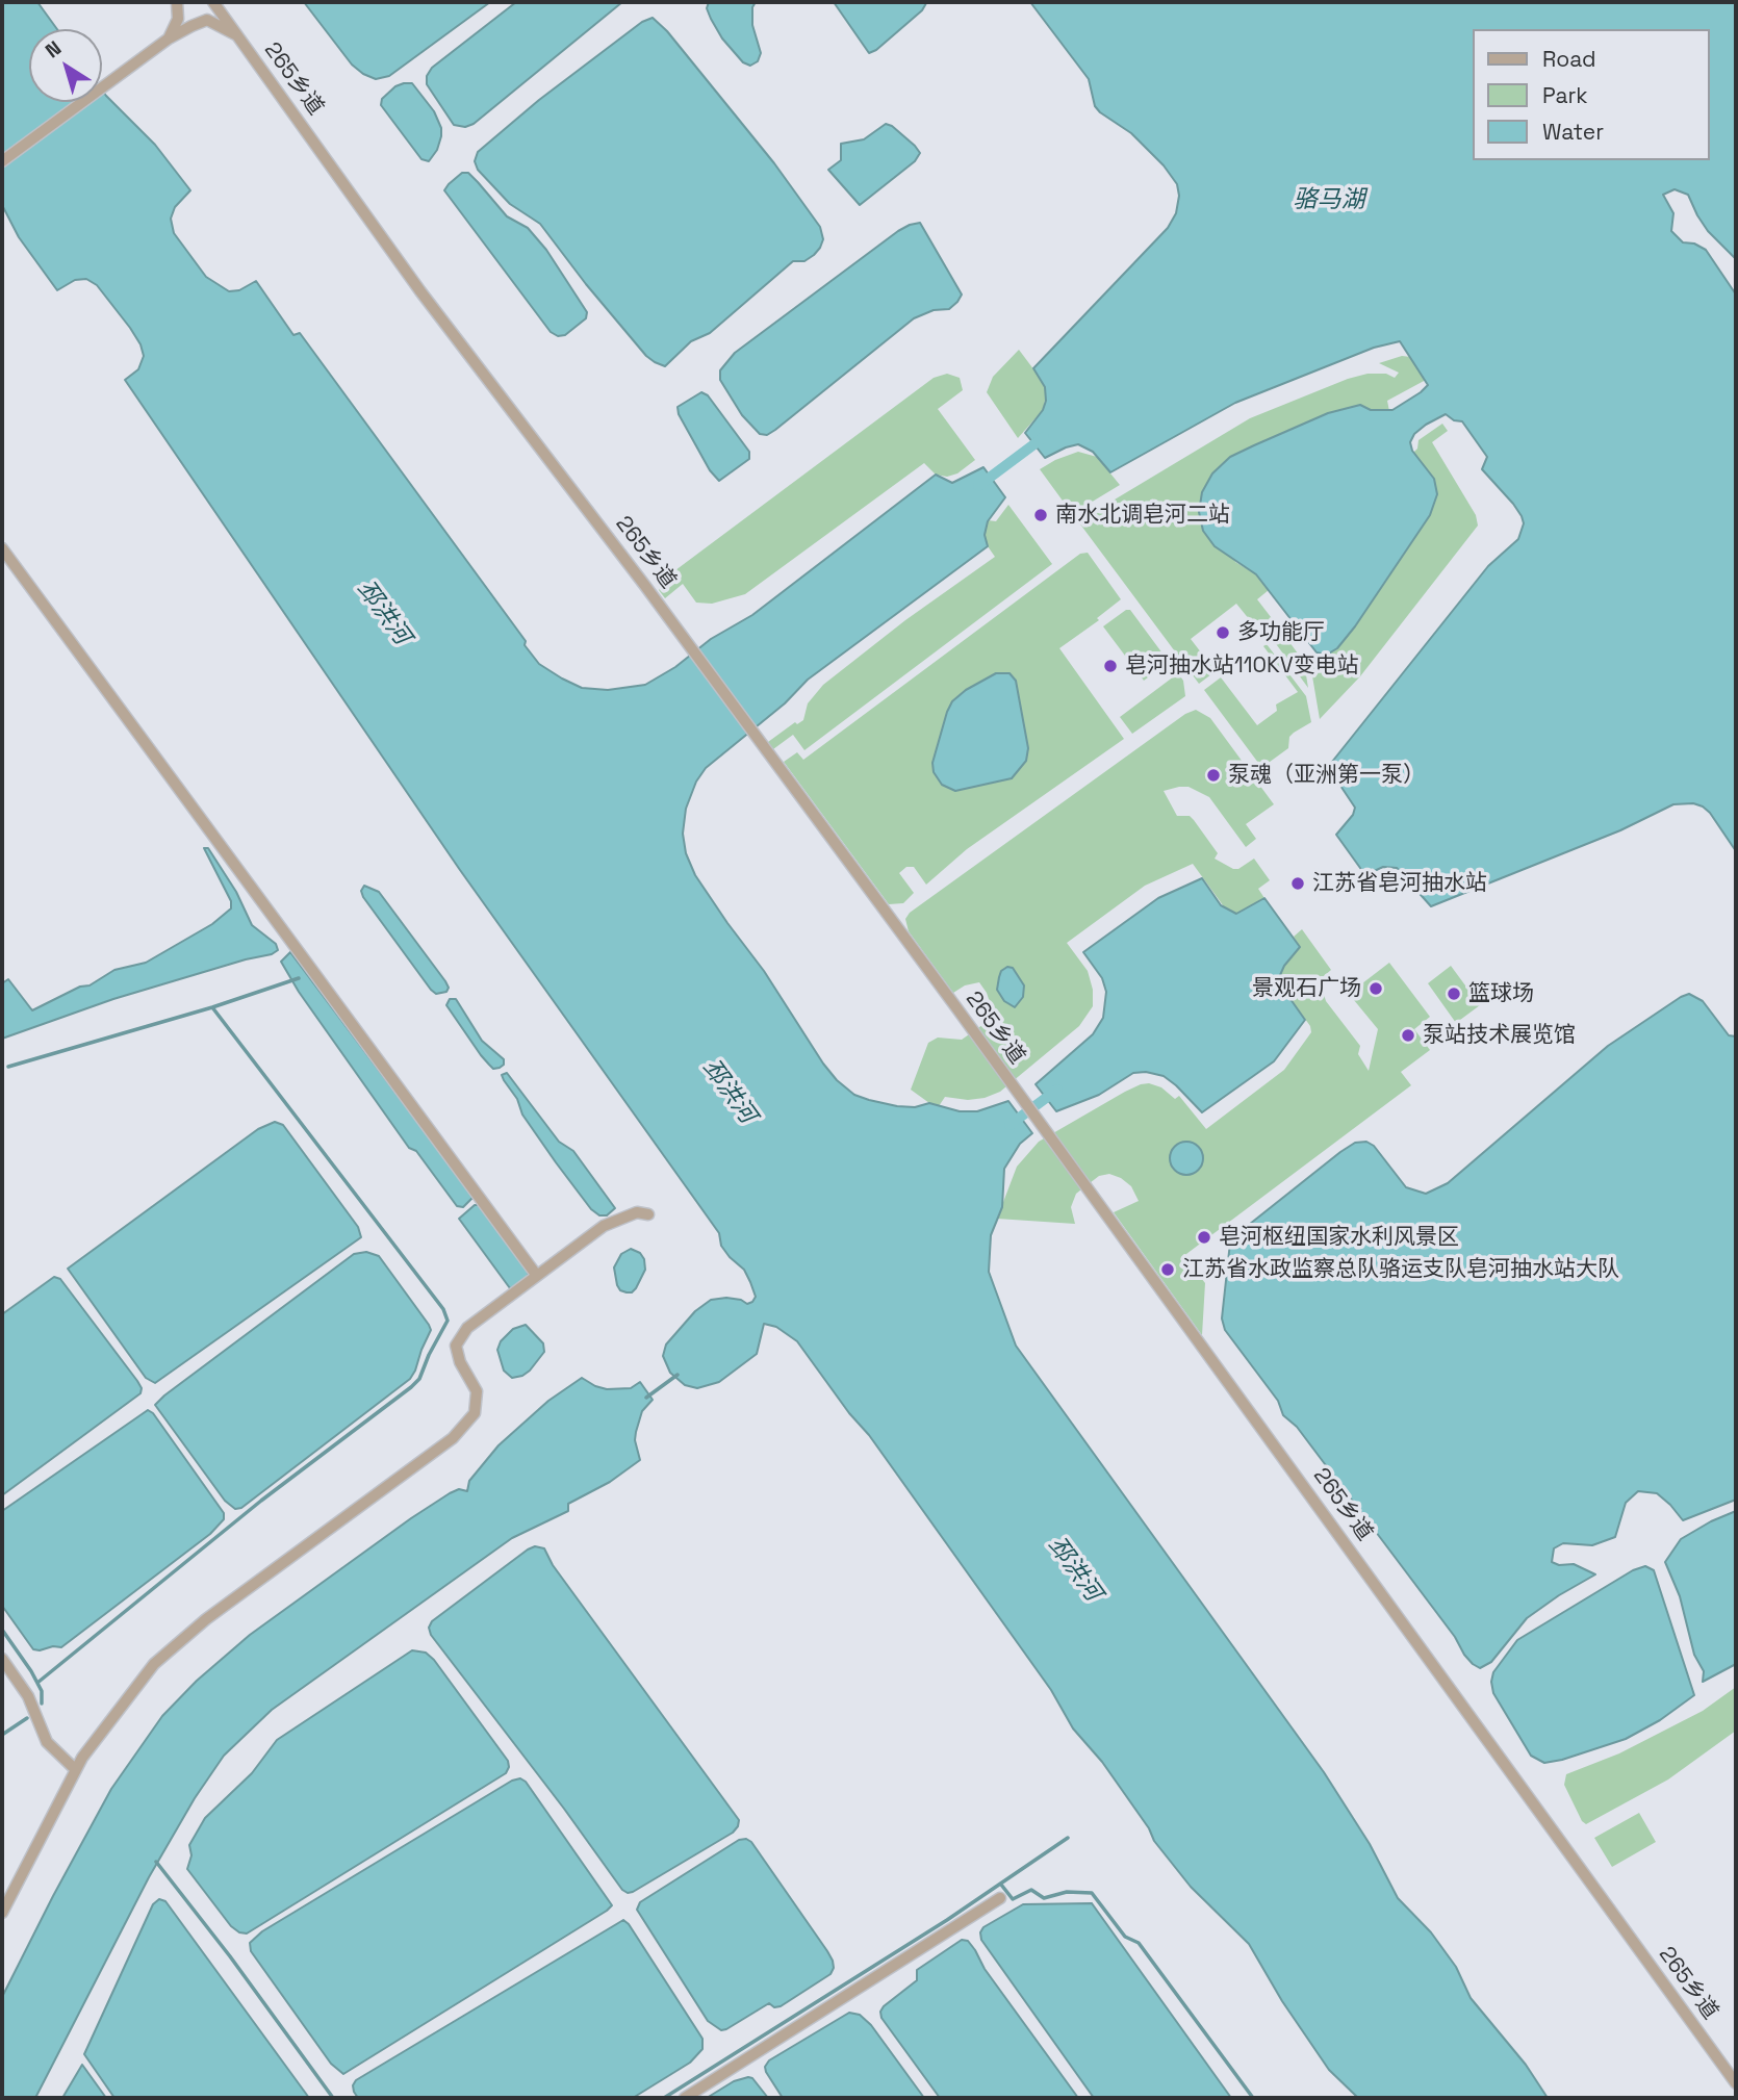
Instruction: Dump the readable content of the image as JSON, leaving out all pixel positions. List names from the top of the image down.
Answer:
{
  "streets": {
    "street": ["265乡道"]
  },
  "water": ["骆马湖", "邳洪河"],
  "places": [
    "南水北调皂河二站",
    "多功能厅",
    "皂河抽水站110KV变电站",
    "泵魂（亚洲第一泵）",
    "江苏省皂河抽水站",
    "景观石广场",
    "篮球场",
    "泵站技术展览馆",
    "皂河枢纽国家水利风景区",
    "江苏省水政监察总队骆运支队皂河抽水站大队"
  ],
  "legend": ["Road", "Park", "Water"],
  "north": "top left"
}
